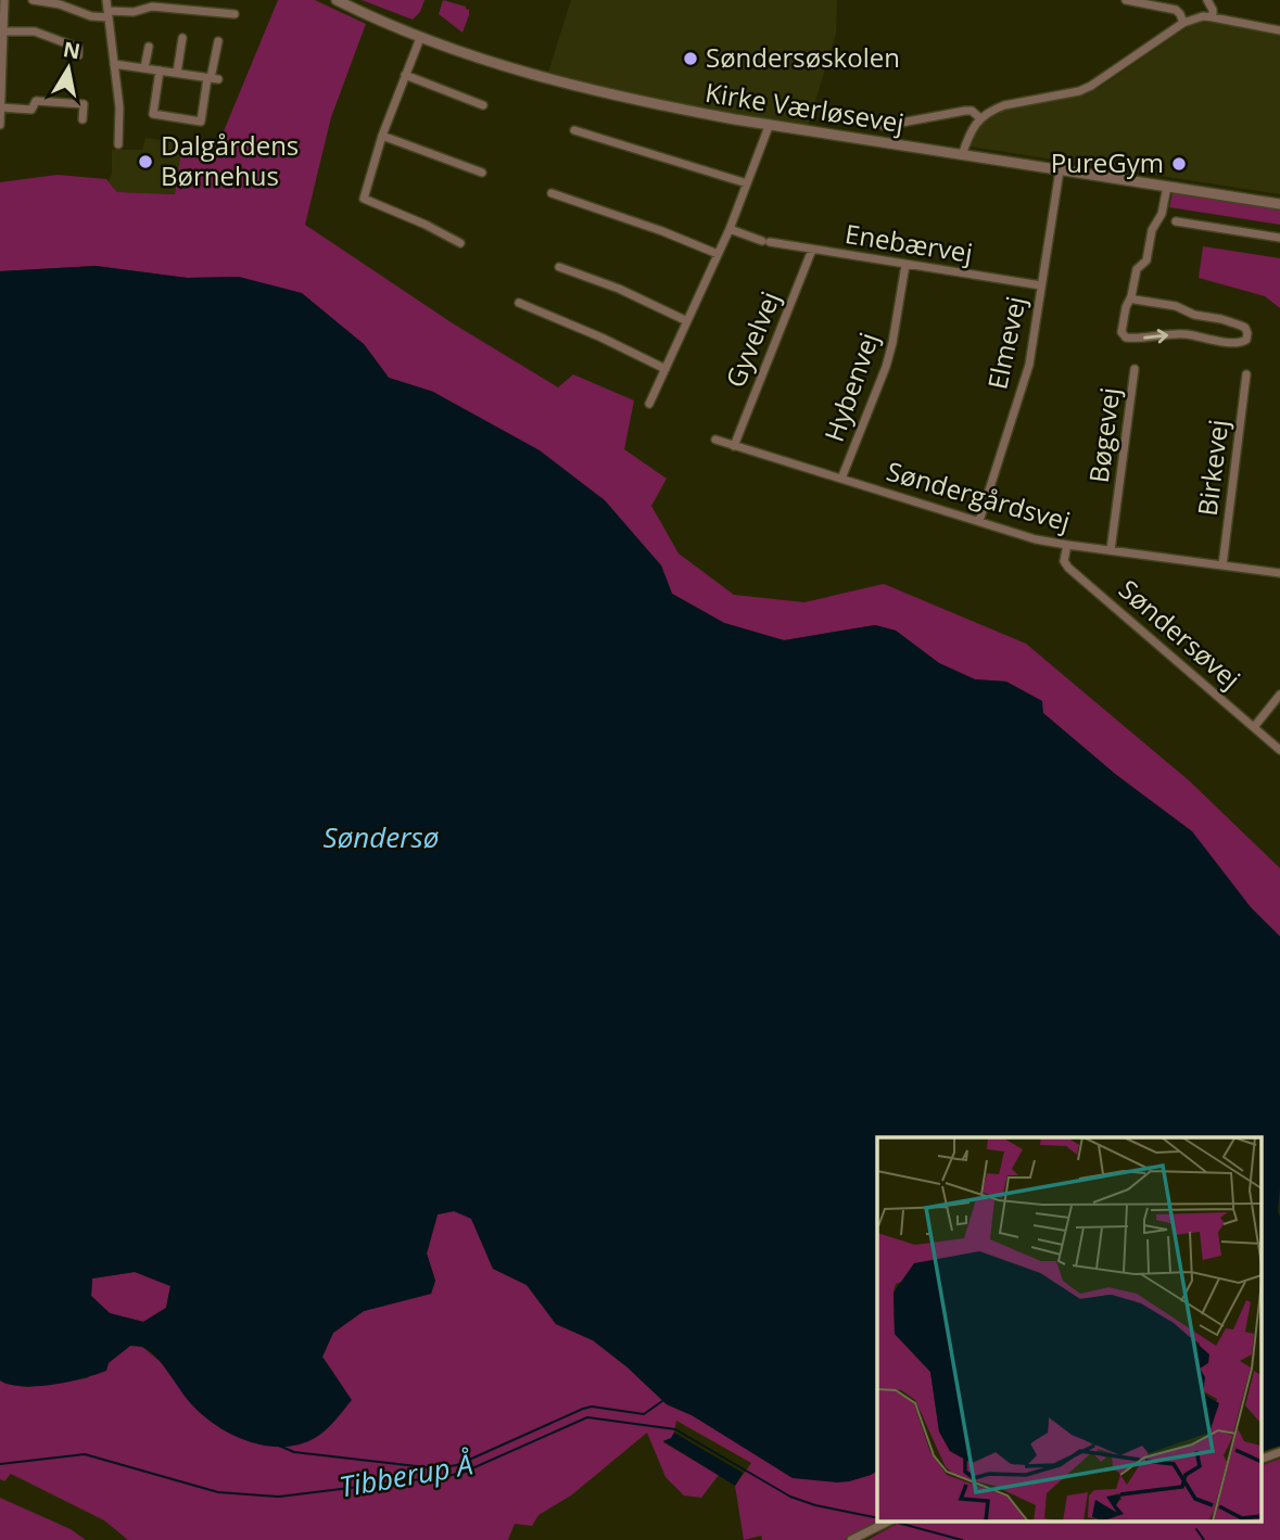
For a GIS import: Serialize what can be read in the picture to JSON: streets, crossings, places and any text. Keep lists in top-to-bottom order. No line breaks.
{"streets":{"street":["Kirke Værløsevej","Enebærvej","Gyvelvej","Elmevej","Hybenvej","Bøgevej","Birkevej","Søndergårdsvej","Søndersøvej"]},"crossings":[["Kirke Værløsevej","Elmevej"],["Enebærvej","Gyvelvej"],["Enebærvej","Elmevej"],["Enebærvej","Hybenvej"],["Gyvelvej","Søndergårdsvej"],["Elmevej","Søndergårdsvej"],["Hybenvej","Søndergårdsvej"],["Bøgevej","Søndergårdsvej"],["Birkevej","Søndergårdsvej"],["Søndergårdsvej","Søndersøvej"]],"water":["Søndersø","Tibberup Å"],"places":["Søndersøskolen","Dalgårdens Børnehus","PureGym"],"north":"top"}
